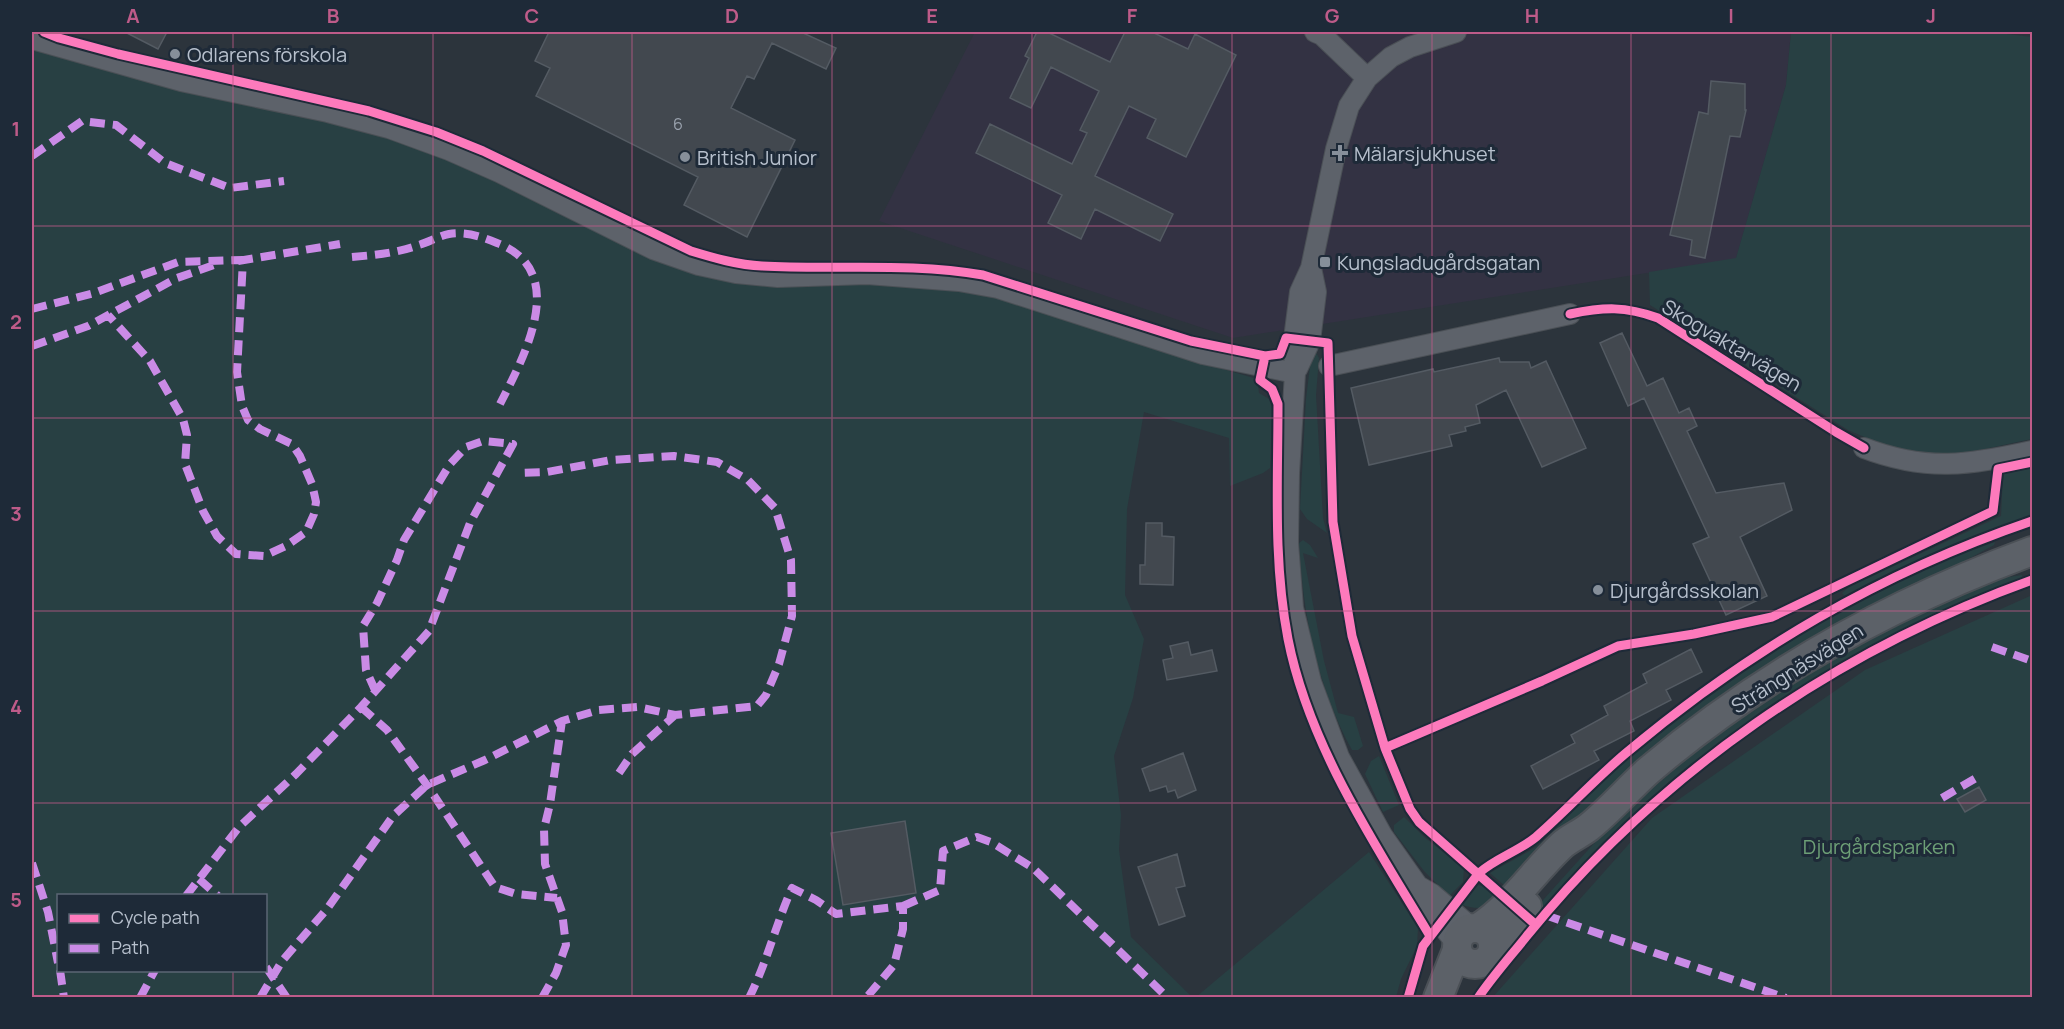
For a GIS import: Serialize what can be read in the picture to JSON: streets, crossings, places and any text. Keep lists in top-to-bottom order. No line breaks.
{"streets":{"main road":["Strängnäsvägen"],"cycle path":["Skogvaktarvägen"]},"parks":["Djurgårdsparken"],"places":{"other":["Odlarens förskola","British Junior","Djurgårdsskolan"],"health":["Mälarsjukhuset"],"transit":["Kungsladugårdsgatan"]},"house_numbers":["6"],"legend":["Cycle path","Path"],"grid":{"columns":["A","B","C","D","E","F","G","H","I","J"],"rows":["1","2","3","4","5"]}}
